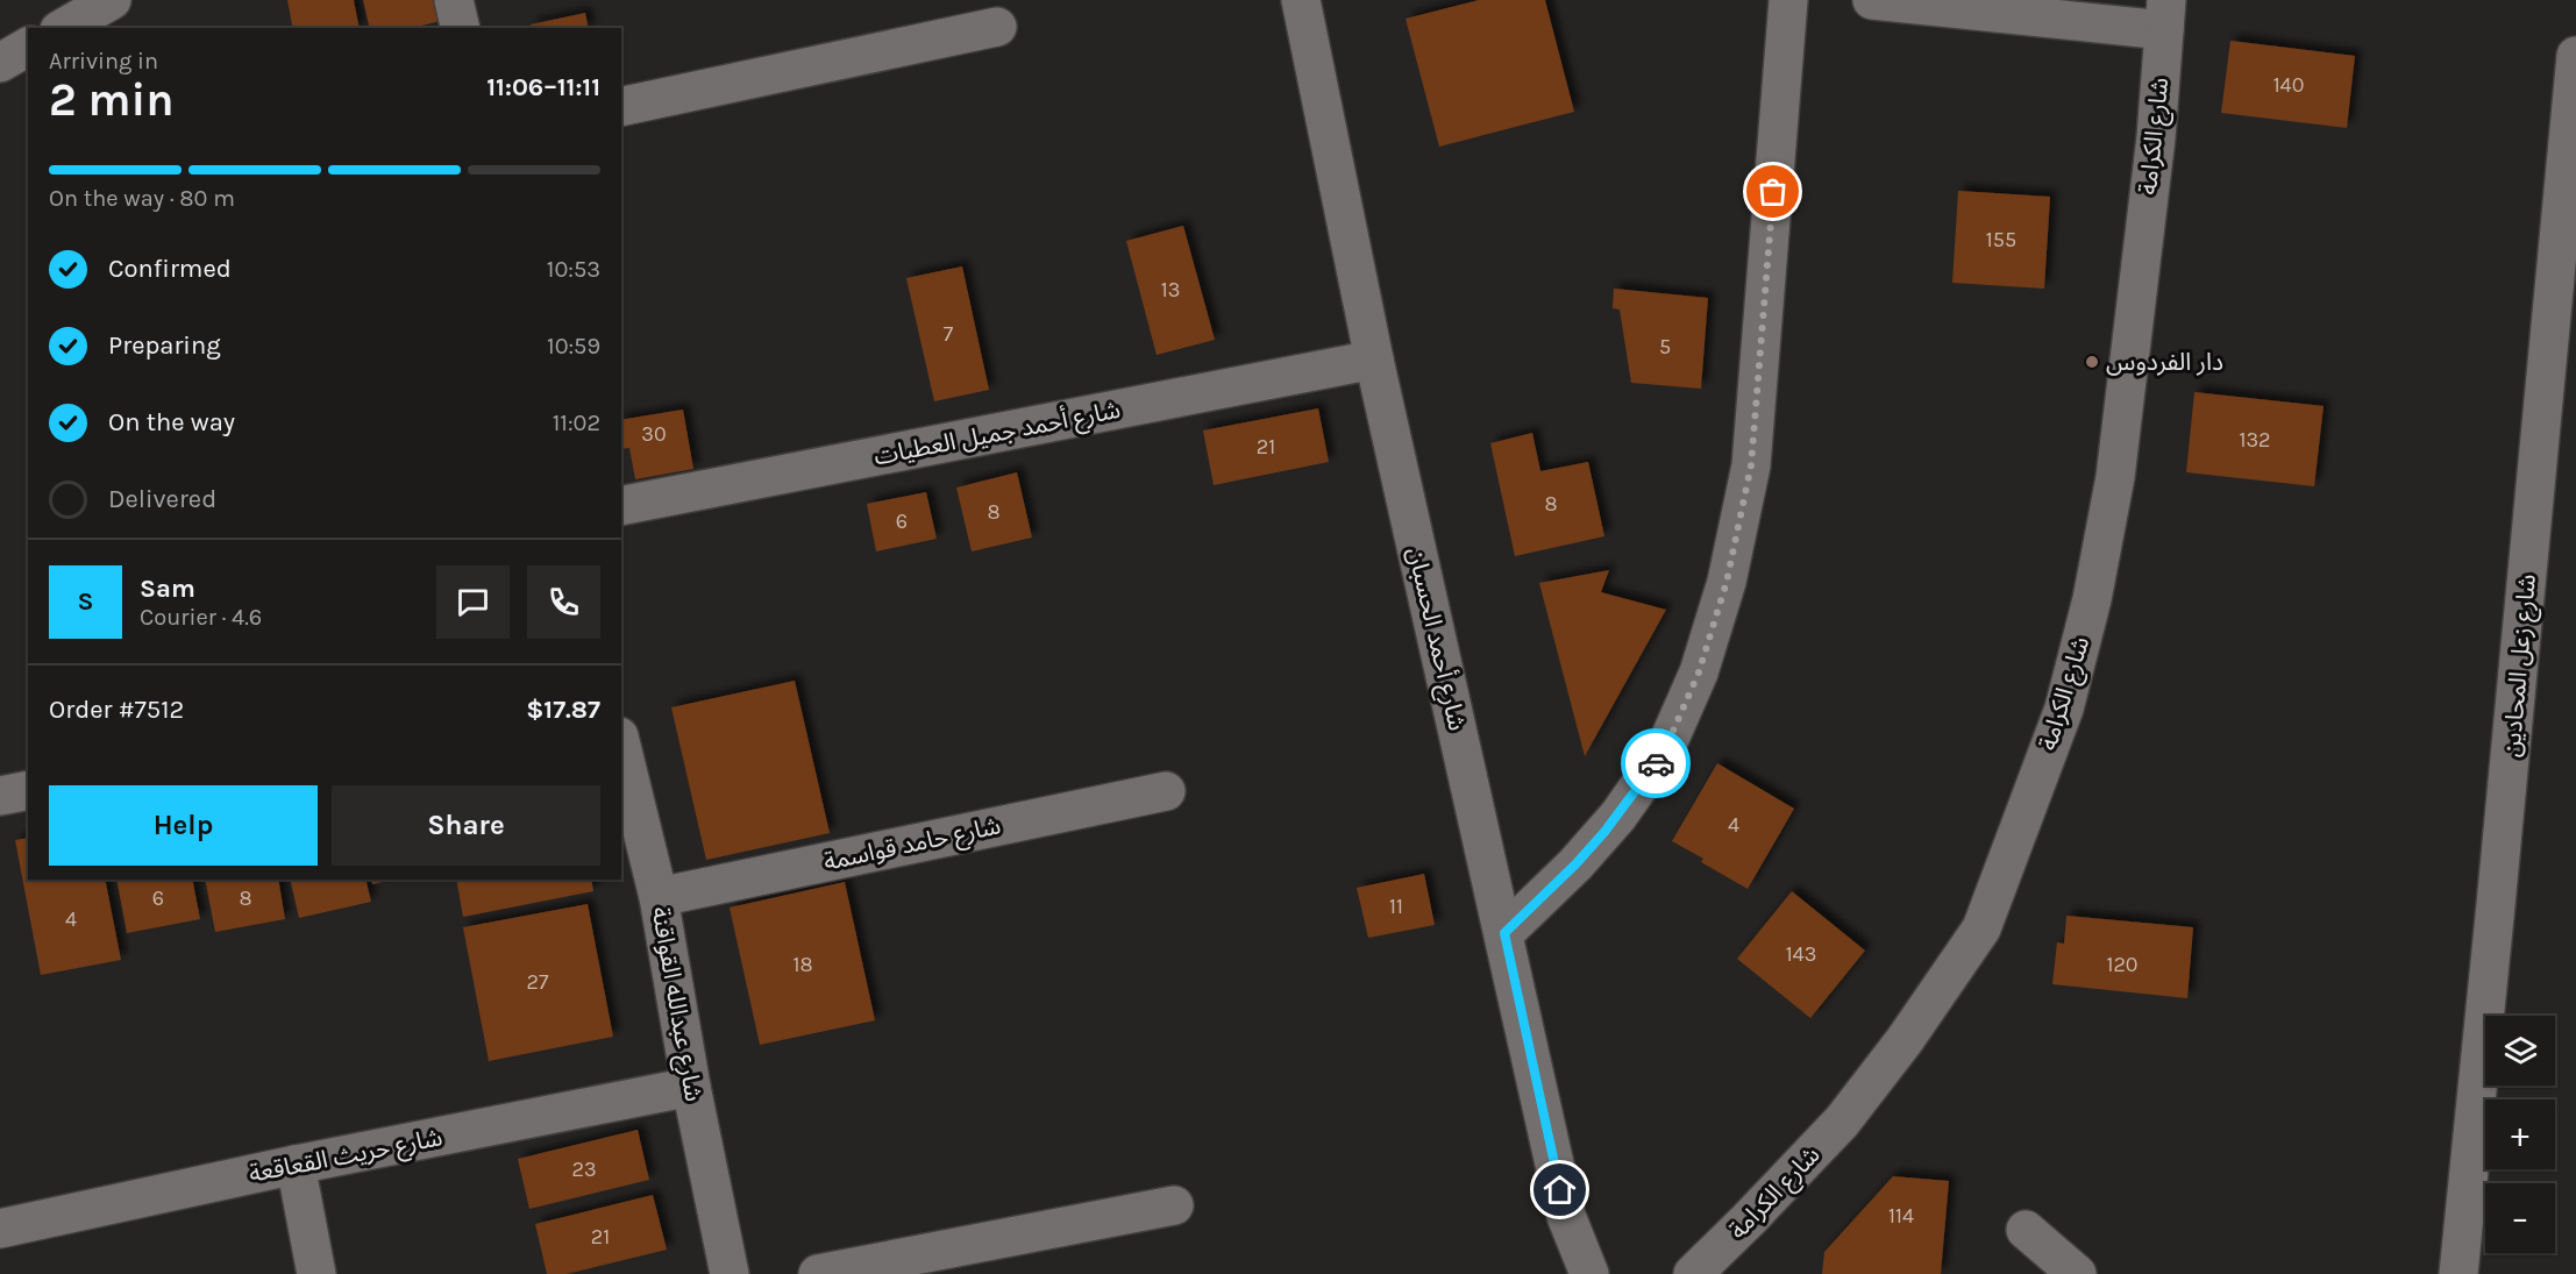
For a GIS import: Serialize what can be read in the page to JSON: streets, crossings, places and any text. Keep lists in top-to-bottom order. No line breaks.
{"streets":{"street":["شارع الكرامة","شارع أحمد جميل العطيات","شارع أحمد الحسبان","شارع زعل المحادين","شارع حامد قواسمة","شارع عبدالله القواقنة","شارع حريث القعاقعة"]},"crossings":[["شارع أحمد جميل العطيات","شارع أحمد الحسبان"],["شارع حامد قواسمة","شارع عبدالله القواقنة"],["شارع عبدالله القواقنة","شارع حريث القعاقعة"]],"places":["دار الفردوس"],"house_numbers":["140","155","13","7","5","30","132","21","8","8","6","4","6","8","11","4","143","18","120","27","23","114","21"],"page":{"heading":["2 min","Arriving in","11:06–11:11"],"panel":["Sam","Courier · 4.6","Order #7512","$17.87"],"bar":"On the way · 80 m","list":[["Confirmed","10:53"],["Preparing","10:59"],["On the way","11:02"],"Delivered"],"round":"S","buttons":["Help","Share"],"map_buttons":["+","−"]}}
